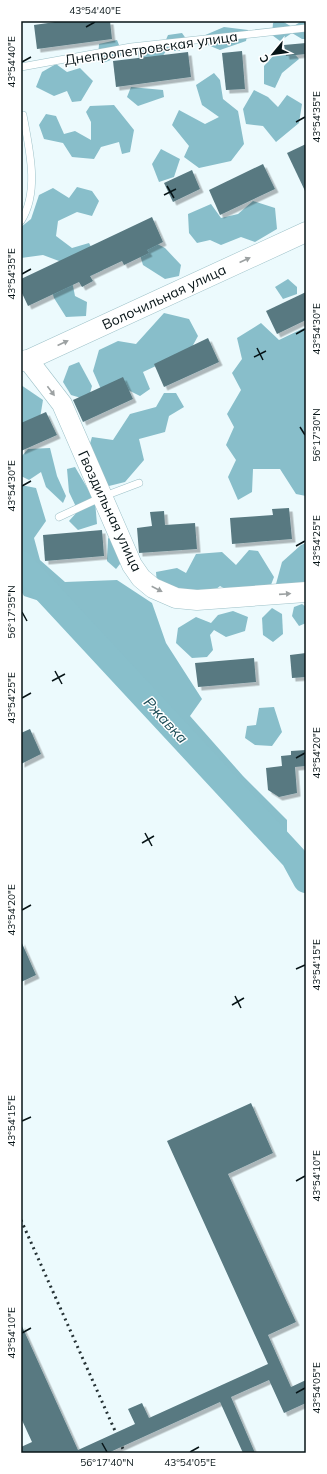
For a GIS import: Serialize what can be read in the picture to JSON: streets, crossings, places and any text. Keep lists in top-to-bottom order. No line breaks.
{"streets":{"street":["Волочильная улица","Гвоздильная улица"],"lane":["Днепропетровская улица"]},"crossings":[["Волочильная улица","Гвоздильная улица"]],"one_way":["Волочильная улица","Гвоздильная улица"],"water":["Ржавка"],"north":"bottom left","coordinates":["43°54'40\"E","43°54'35\"E","43°54'30\"E","56°17'30\"N","43°54'25\"E","56°17'35\"N","43°54'20\"E","43°54'15\"E","43°54'10\"E","43°54'05\"E","56°17'40\"N"]}
